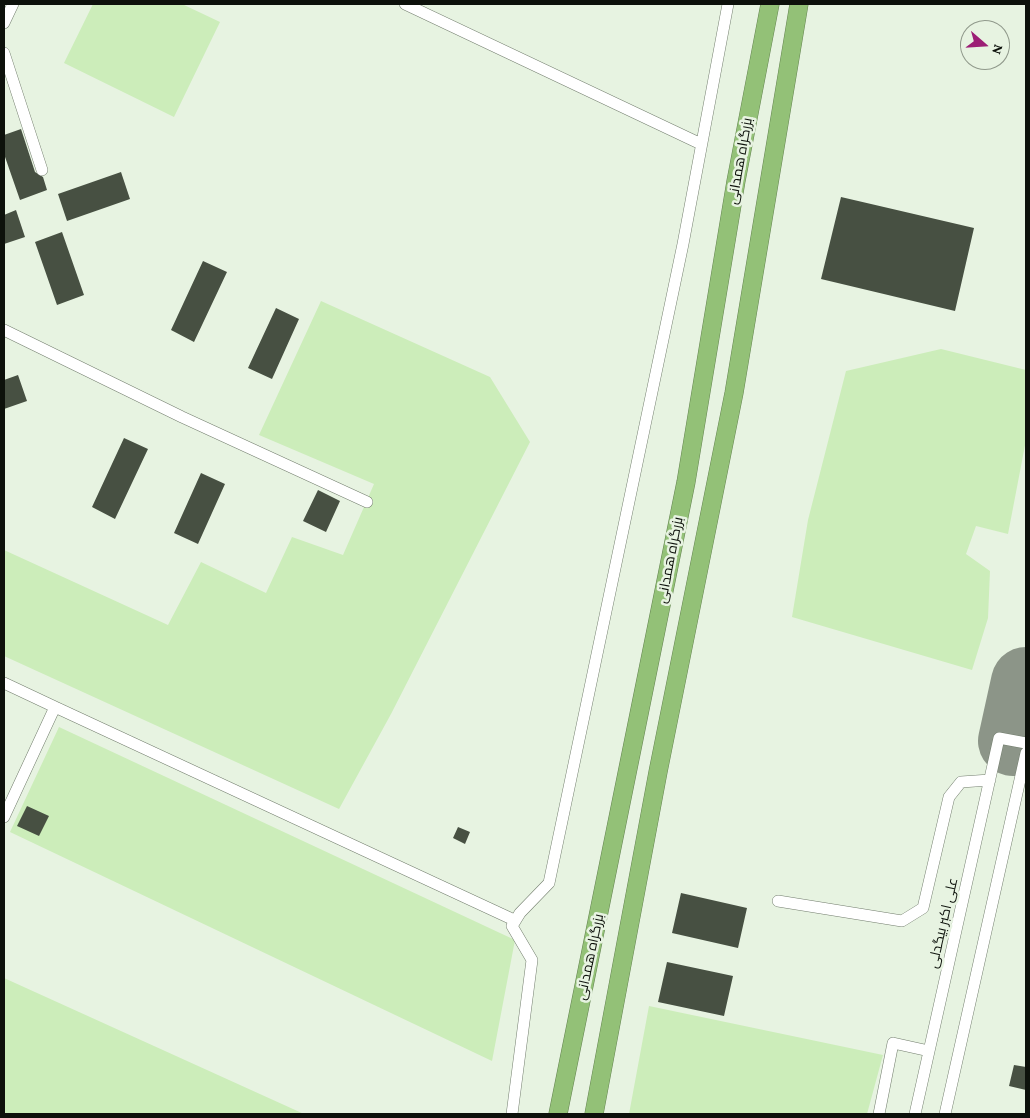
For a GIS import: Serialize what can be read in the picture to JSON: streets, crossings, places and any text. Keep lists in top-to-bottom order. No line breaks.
{"streets":{"highway":["بزرگراه همدانی"],"lane":["علی اکبر بیگدلی"]},"north":"right"}
